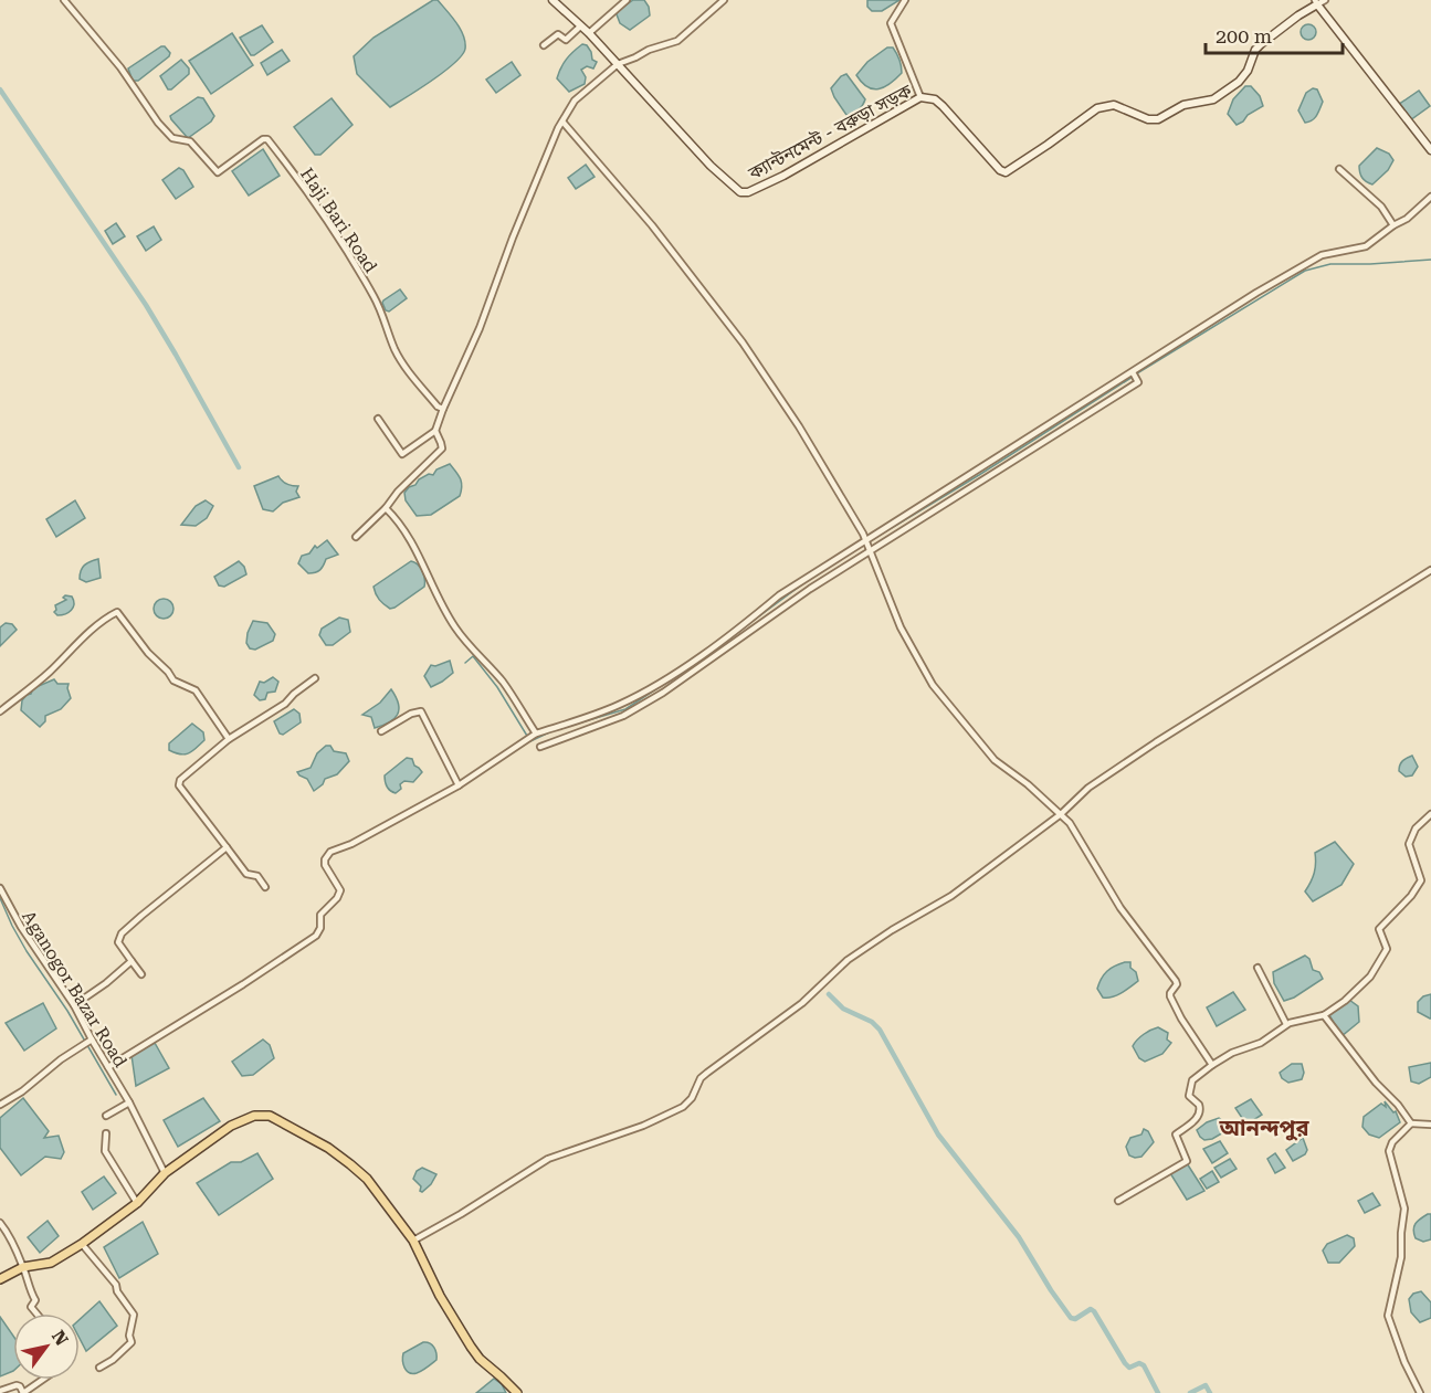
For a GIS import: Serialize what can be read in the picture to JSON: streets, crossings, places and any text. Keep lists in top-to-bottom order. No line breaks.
{"streets":{"main road":["ক্যান্টনমেন্ট - বরুড়া সড়ক"],"street":["Haji Bari Road","Aganogor Bazar Road"]},"districts":["আনন্দপুর"],"scale_bar":"200 m","north":"top right"}
